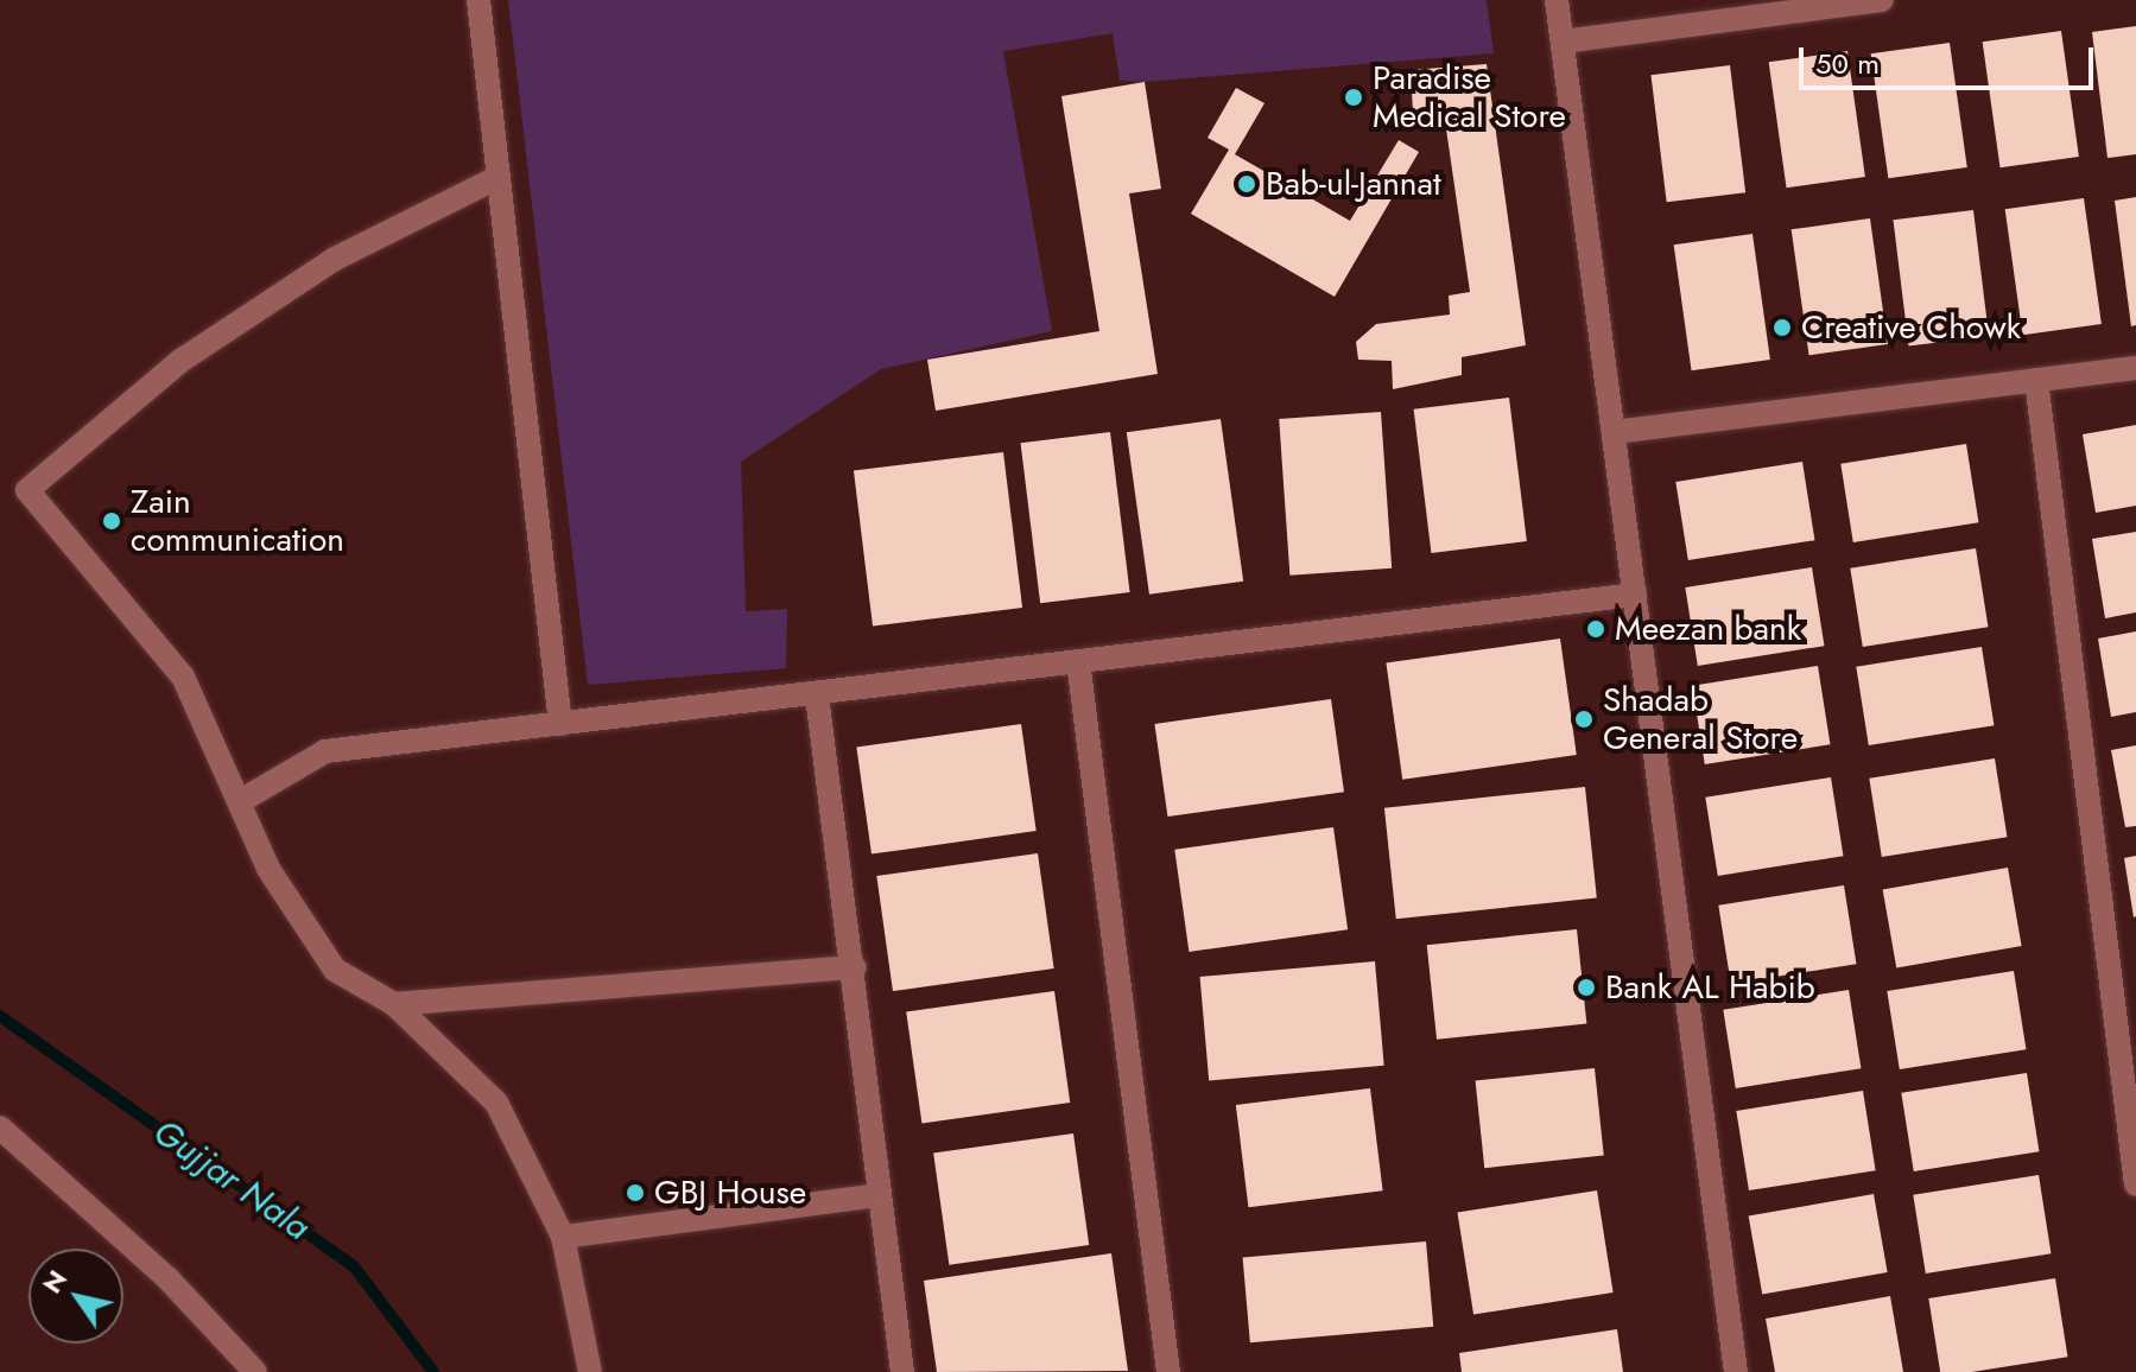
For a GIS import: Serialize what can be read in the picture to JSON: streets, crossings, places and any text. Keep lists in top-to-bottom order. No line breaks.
{"water":["Gujjar Nala"],"places":["Paradise Medical Store","Bab-ul-Jannat","Creative Chowk","Zain communication","Meezan bank","Shadab General Store","Bank AL Habib","GBJ House"],"scale_bar":"50 m","north":"top left"}
